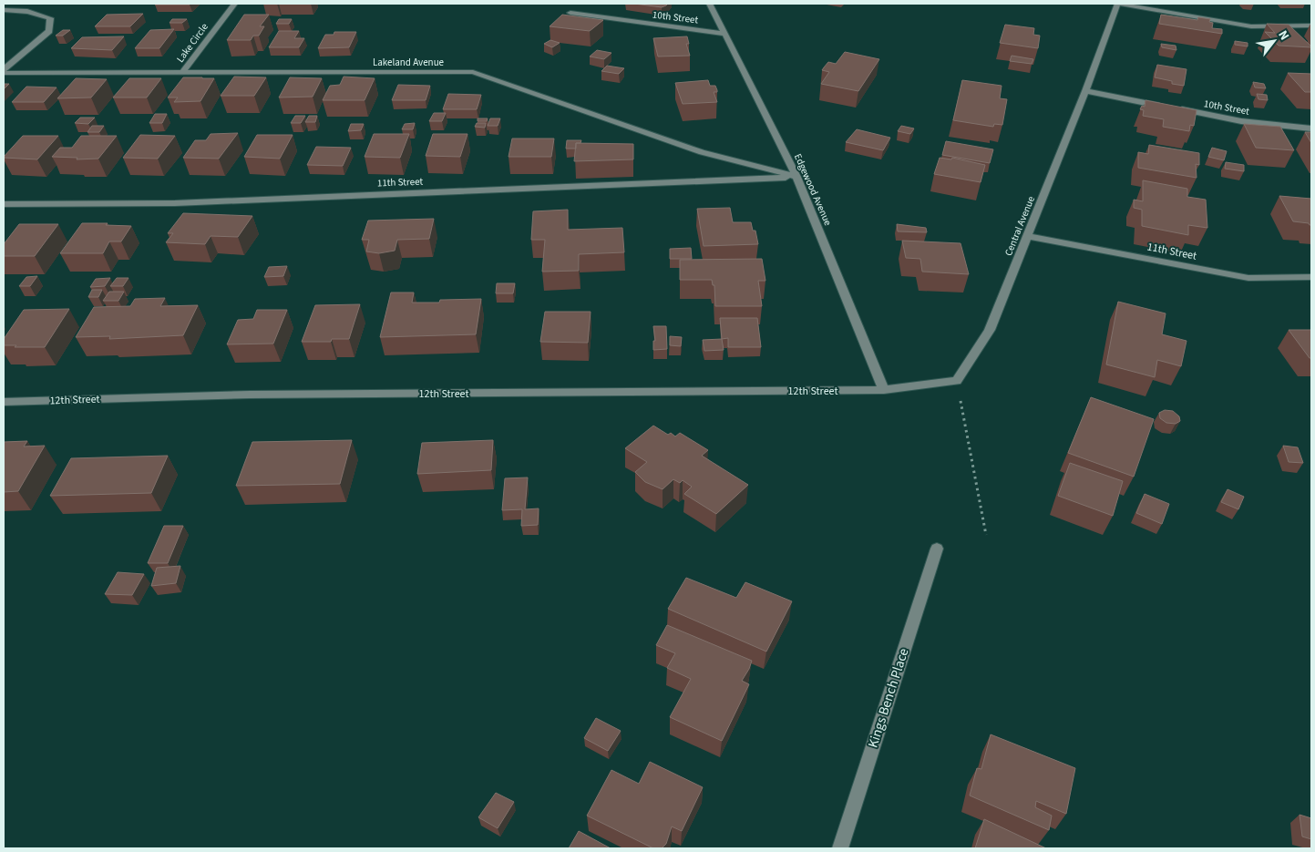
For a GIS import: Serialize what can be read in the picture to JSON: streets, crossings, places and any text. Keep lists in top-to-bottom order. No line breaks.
{"streets":{"street":["10th Street","Lake Circle","Lakeland Avenue","11th Street","Edgewood Avenue","Central Avenue","12th Street","Kings Bench Place"]},"crossings":[["10th Street","Edgewood Avenue"],["Lake Circle","Lakeland Avenue"],["Lakeland Avenue","11th Street"],["Lakeland Avenue","Edgewood Avenue"],["11th Street","Edgewood Avenue"],["11th Street","Central Avenue"],["Edgewood Avenue","12th Street"]],"north":"top right"}
